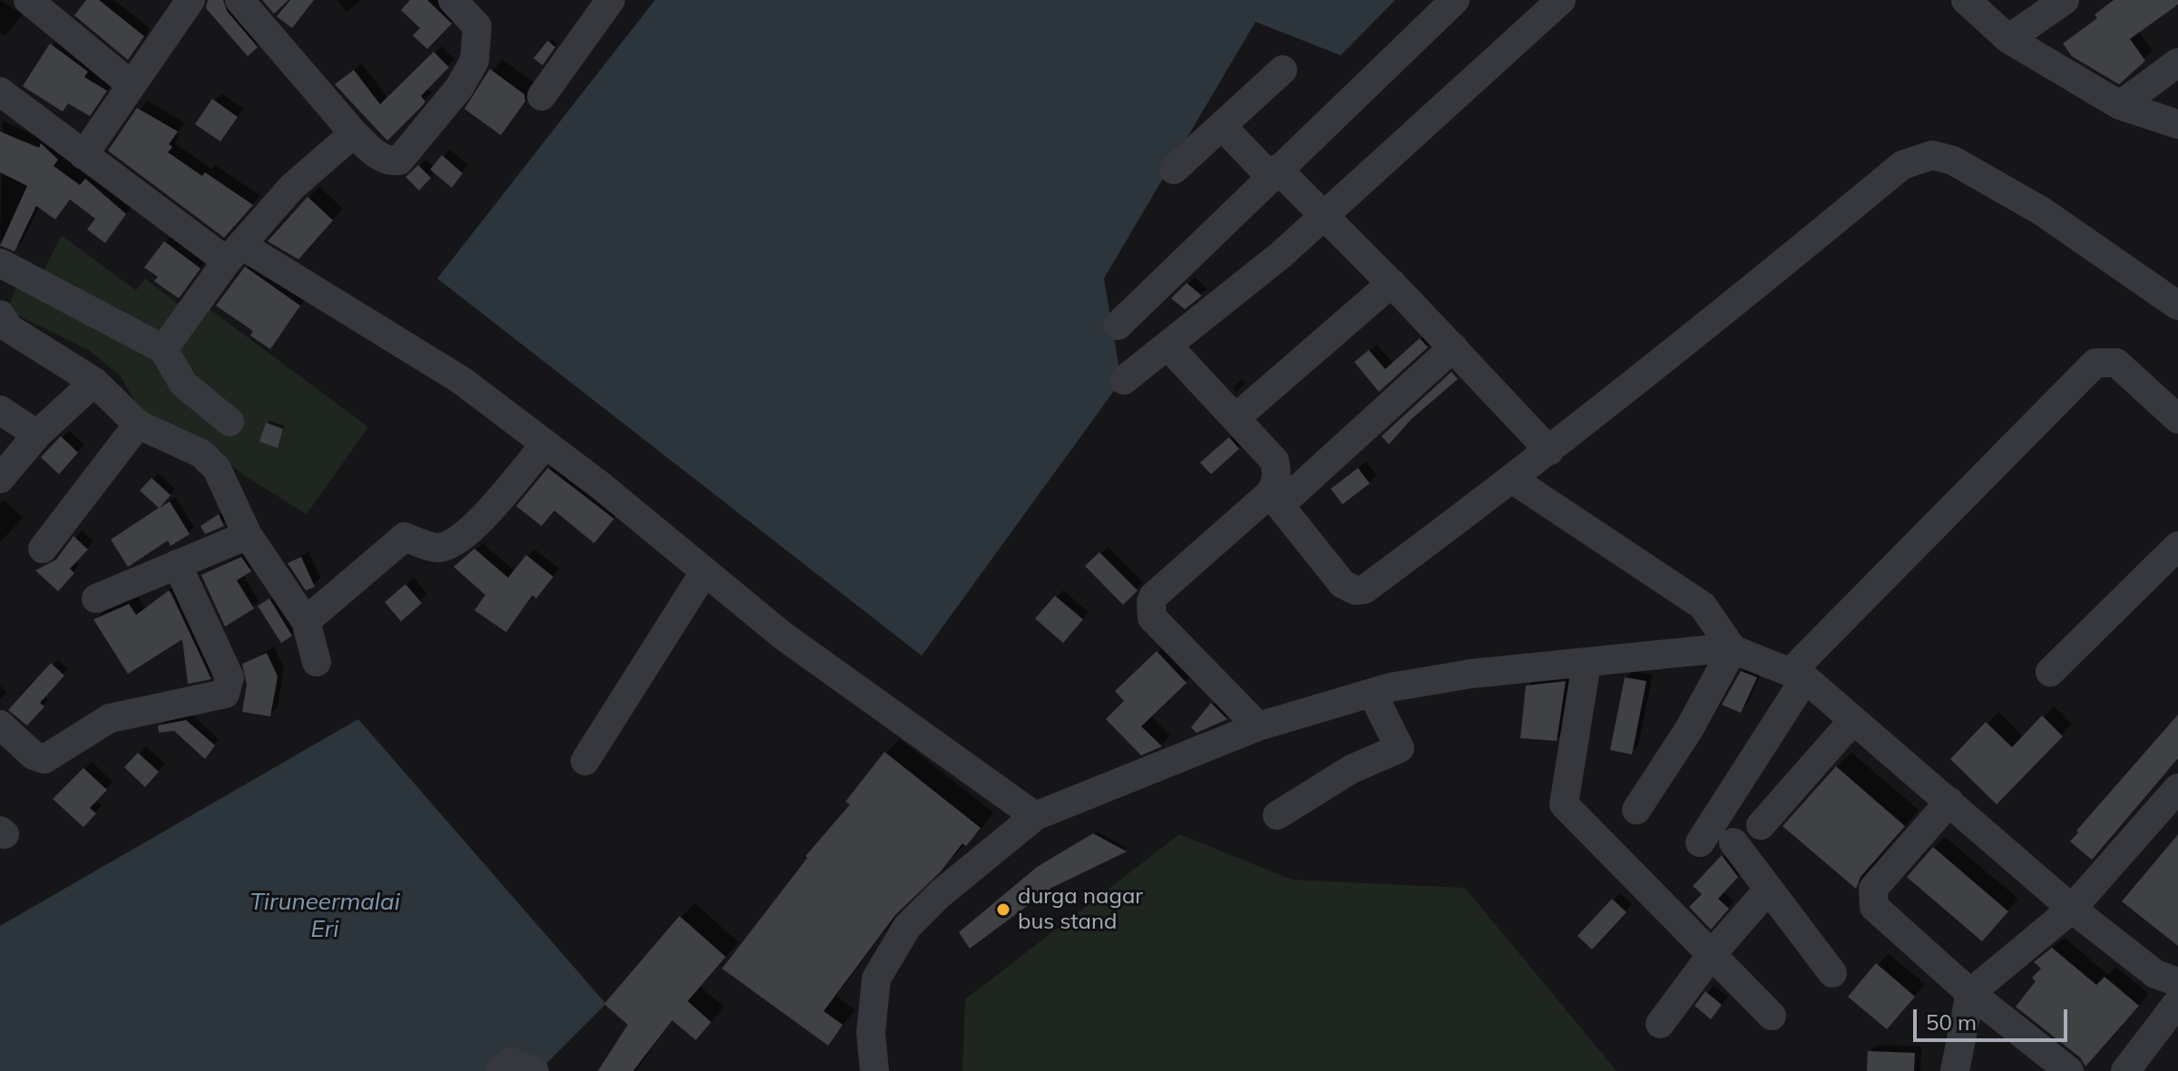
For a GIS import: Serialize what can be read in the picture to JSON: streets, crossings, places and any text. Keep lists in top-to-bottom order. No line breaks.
{"water":["Tiruneermalai Eri"],"places":["durga nagar bus stand"],"scale_bar":"50 m"}
